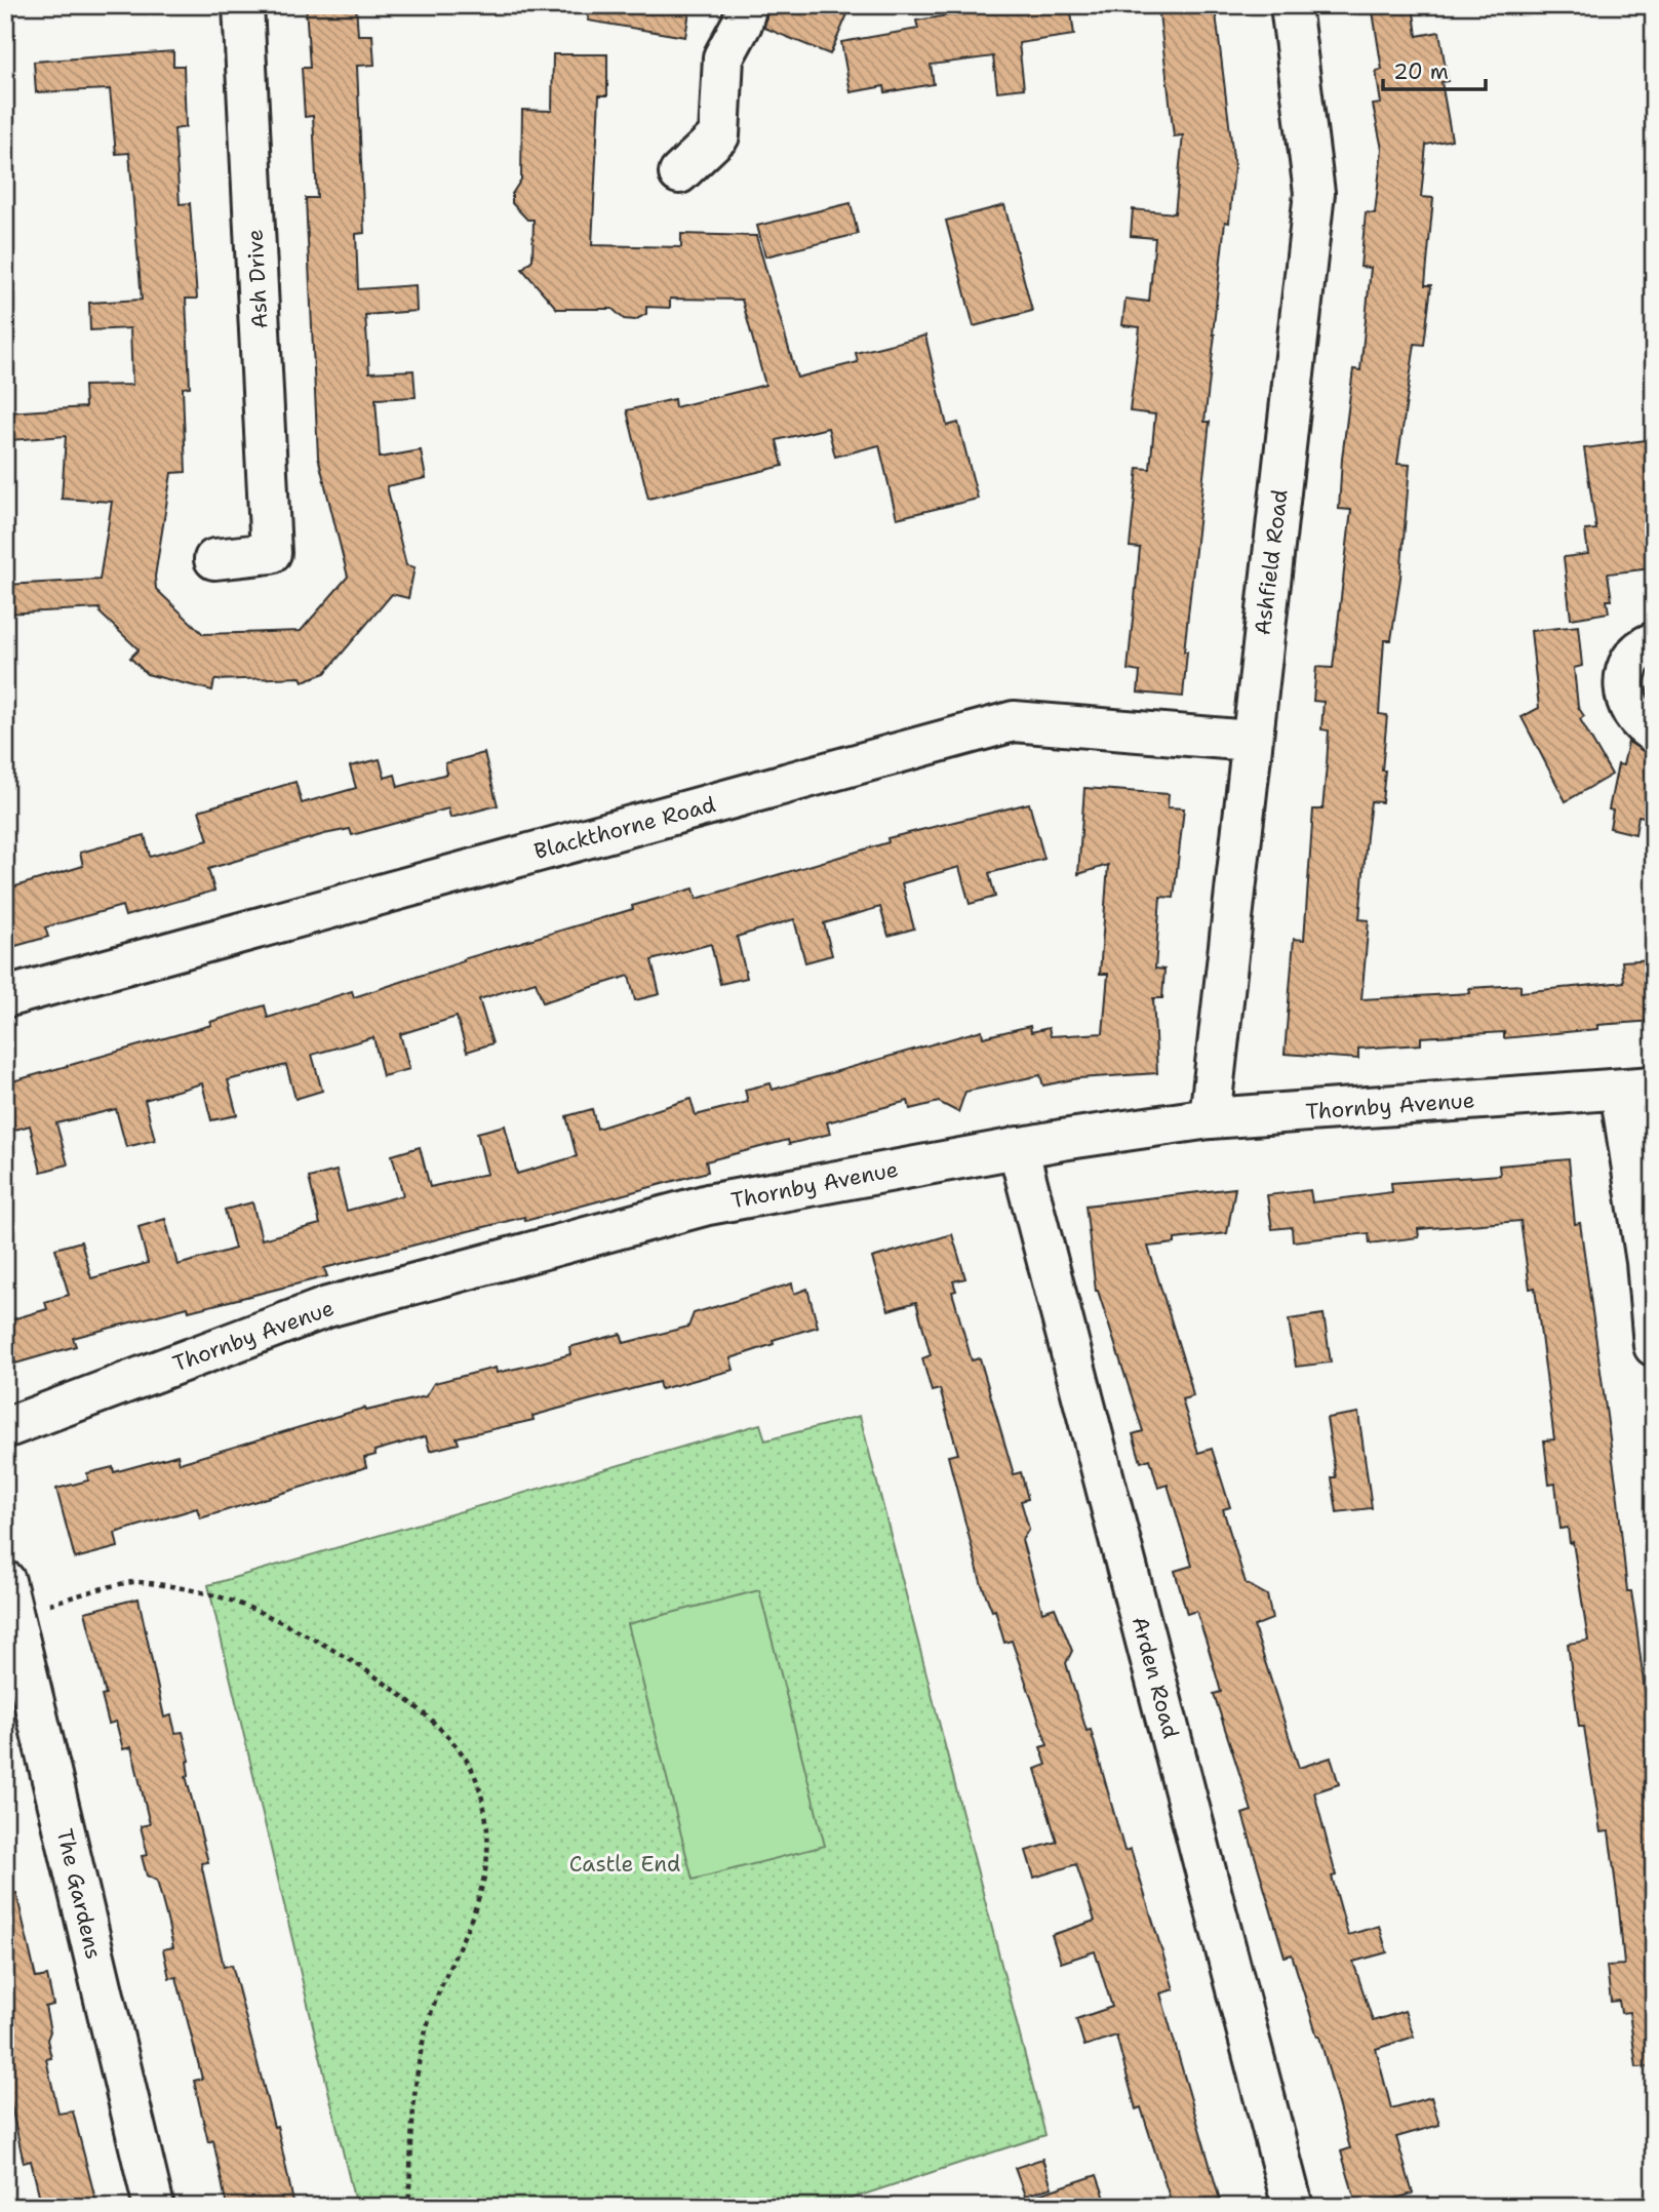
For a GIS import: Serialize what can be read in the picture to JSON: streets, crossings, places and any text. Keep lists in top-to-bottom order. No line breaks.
{"streets":{"street":["Ash Drive","Ashfield Road","Blackthorne Road","Thornby Avenue","Arden Road","The Gardens"]},"crossings":[["Ashfield Road","Blackthorne Road"],["Ashfield Road","Thornby Avenue"],["Thornby Avenue","Arden Road"]],"parks":["Castle End"],"scale_bar":"20 m"}
